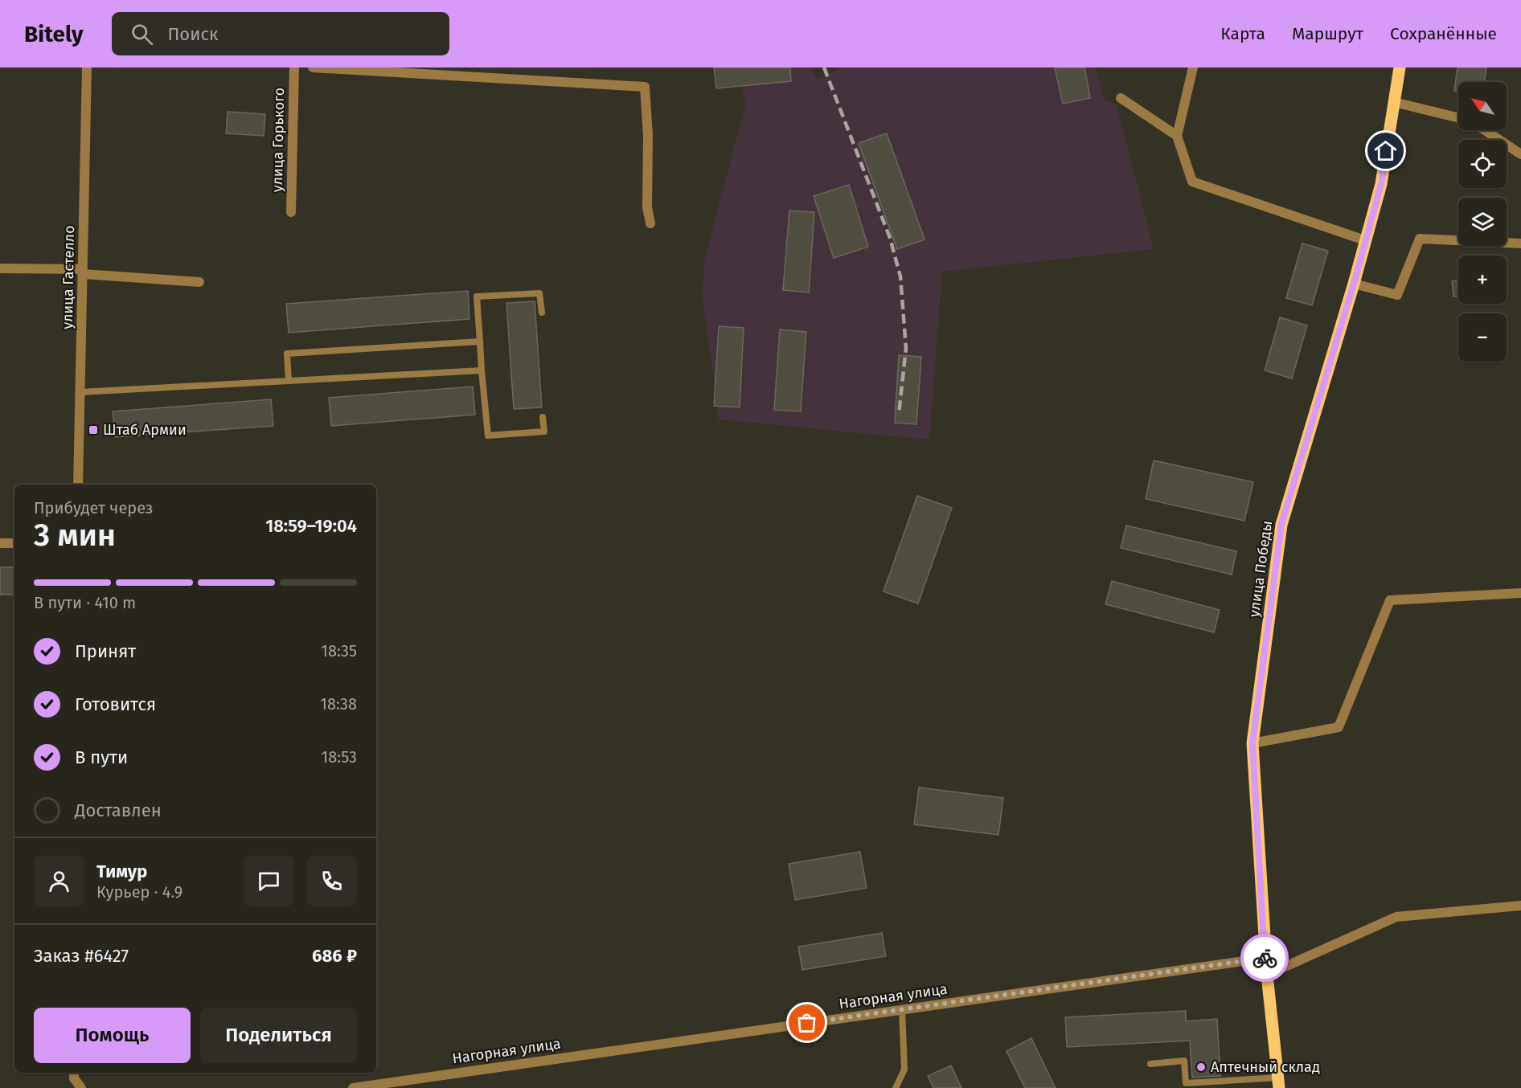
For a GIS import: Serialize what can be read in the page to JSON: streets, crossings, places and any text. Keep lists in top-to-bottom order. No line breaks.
{"streets":{"main road":["улица Победы"],"street":["улица Горького","улица Гастелло","Нагорная улица"]},"crossings":[["улица Победы","Нагорная улица"]],"places":{"transit":["Штаб Армии"],"other":["Аптечный склад"]},"north":"top left","page":{"header":"Bitely","search":"Поиск","nav":["Карта","Маршрут","Сохранённые"],"map_buttons":["+","−"],"heading":["3 мин","Прибудет через","18:59–19:04"],"panel":["Тимур","Курьер · 4.9","Заказ #6427","686 ₽"],"bar":"В пути · 410 m","list":[["Принят","18:35"],["Готовится","18:38"],["В пути","18:53"],"Доставлен"],"buttons":["Помощь","Поделиться"]}}
